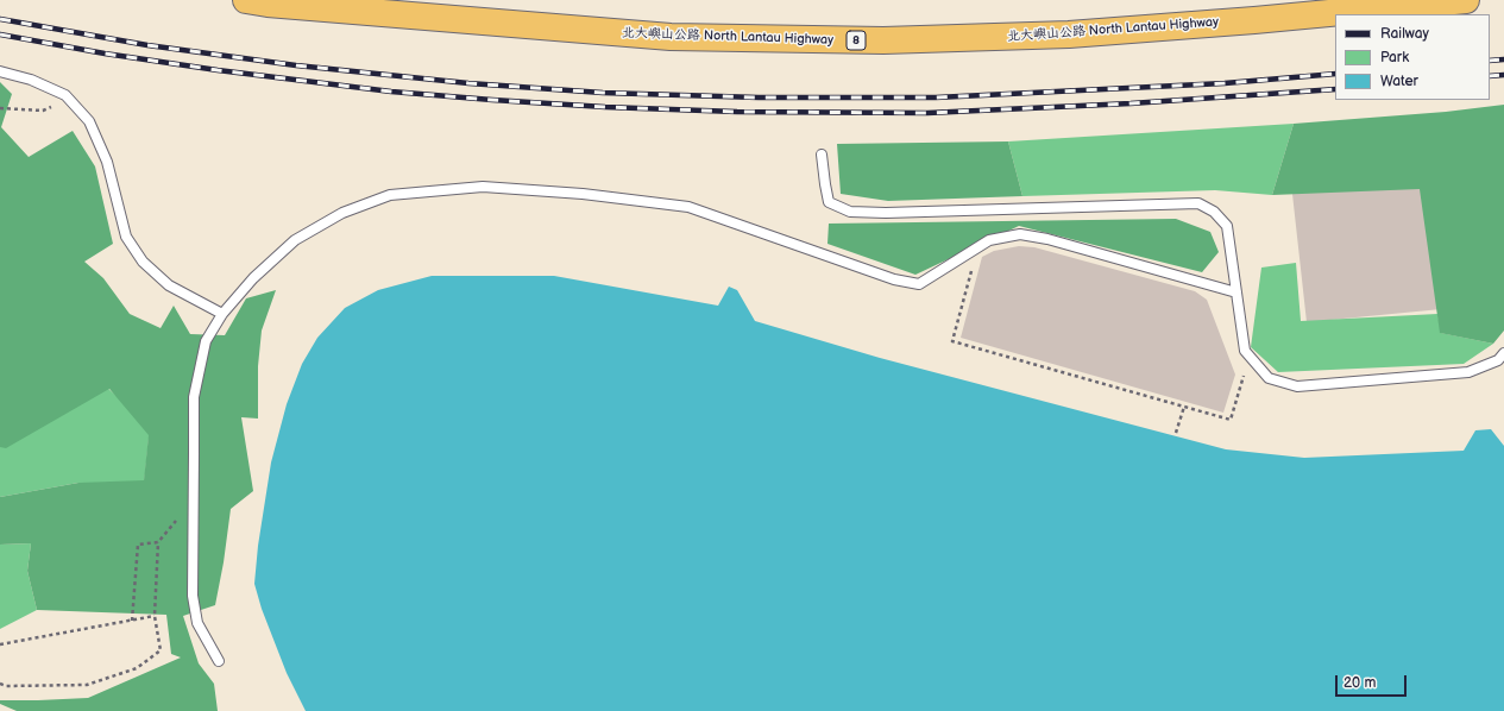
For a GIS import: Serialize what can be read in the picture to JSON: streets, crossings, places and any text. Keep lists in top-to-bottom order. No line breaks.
{"streets":{"highway":["北大嶼山公路 North Lantau Highway","8"]},"legend":["Railway","Park","Water"],"scale_bar":"20 m"}
